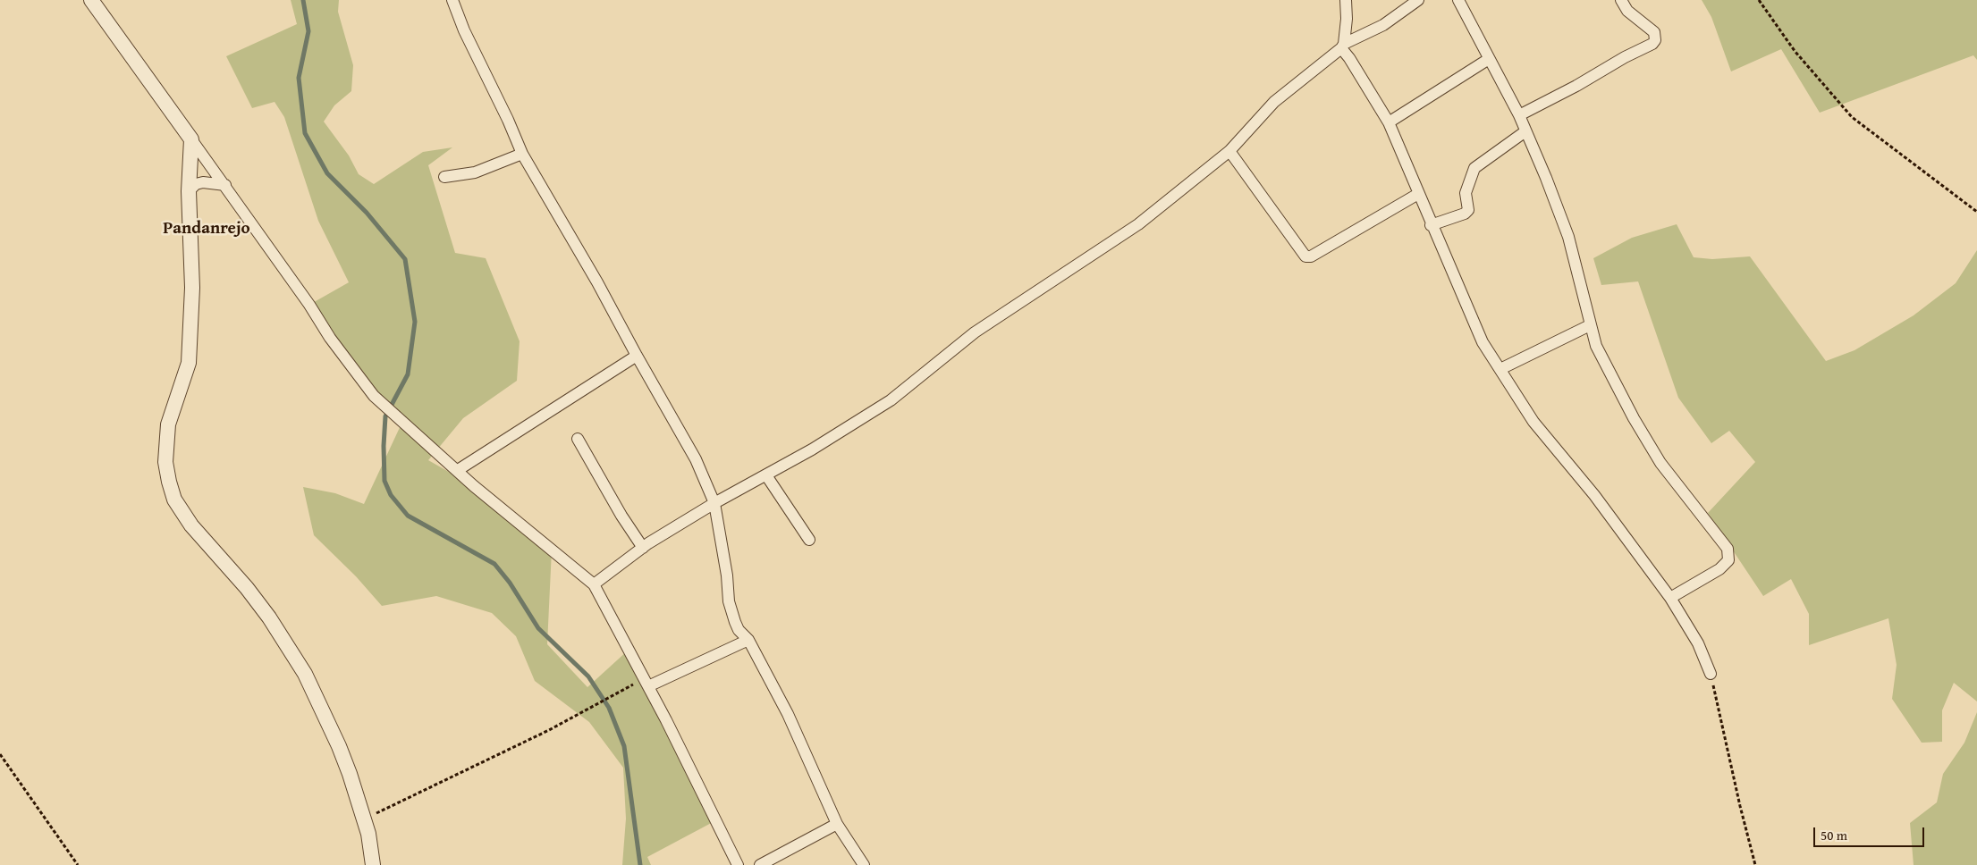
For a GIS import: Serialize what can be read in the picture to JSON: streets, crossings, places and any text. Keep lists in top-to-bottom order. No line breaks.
{"districts":["Pandanrejo"],"scale_bar":"50 m"}
